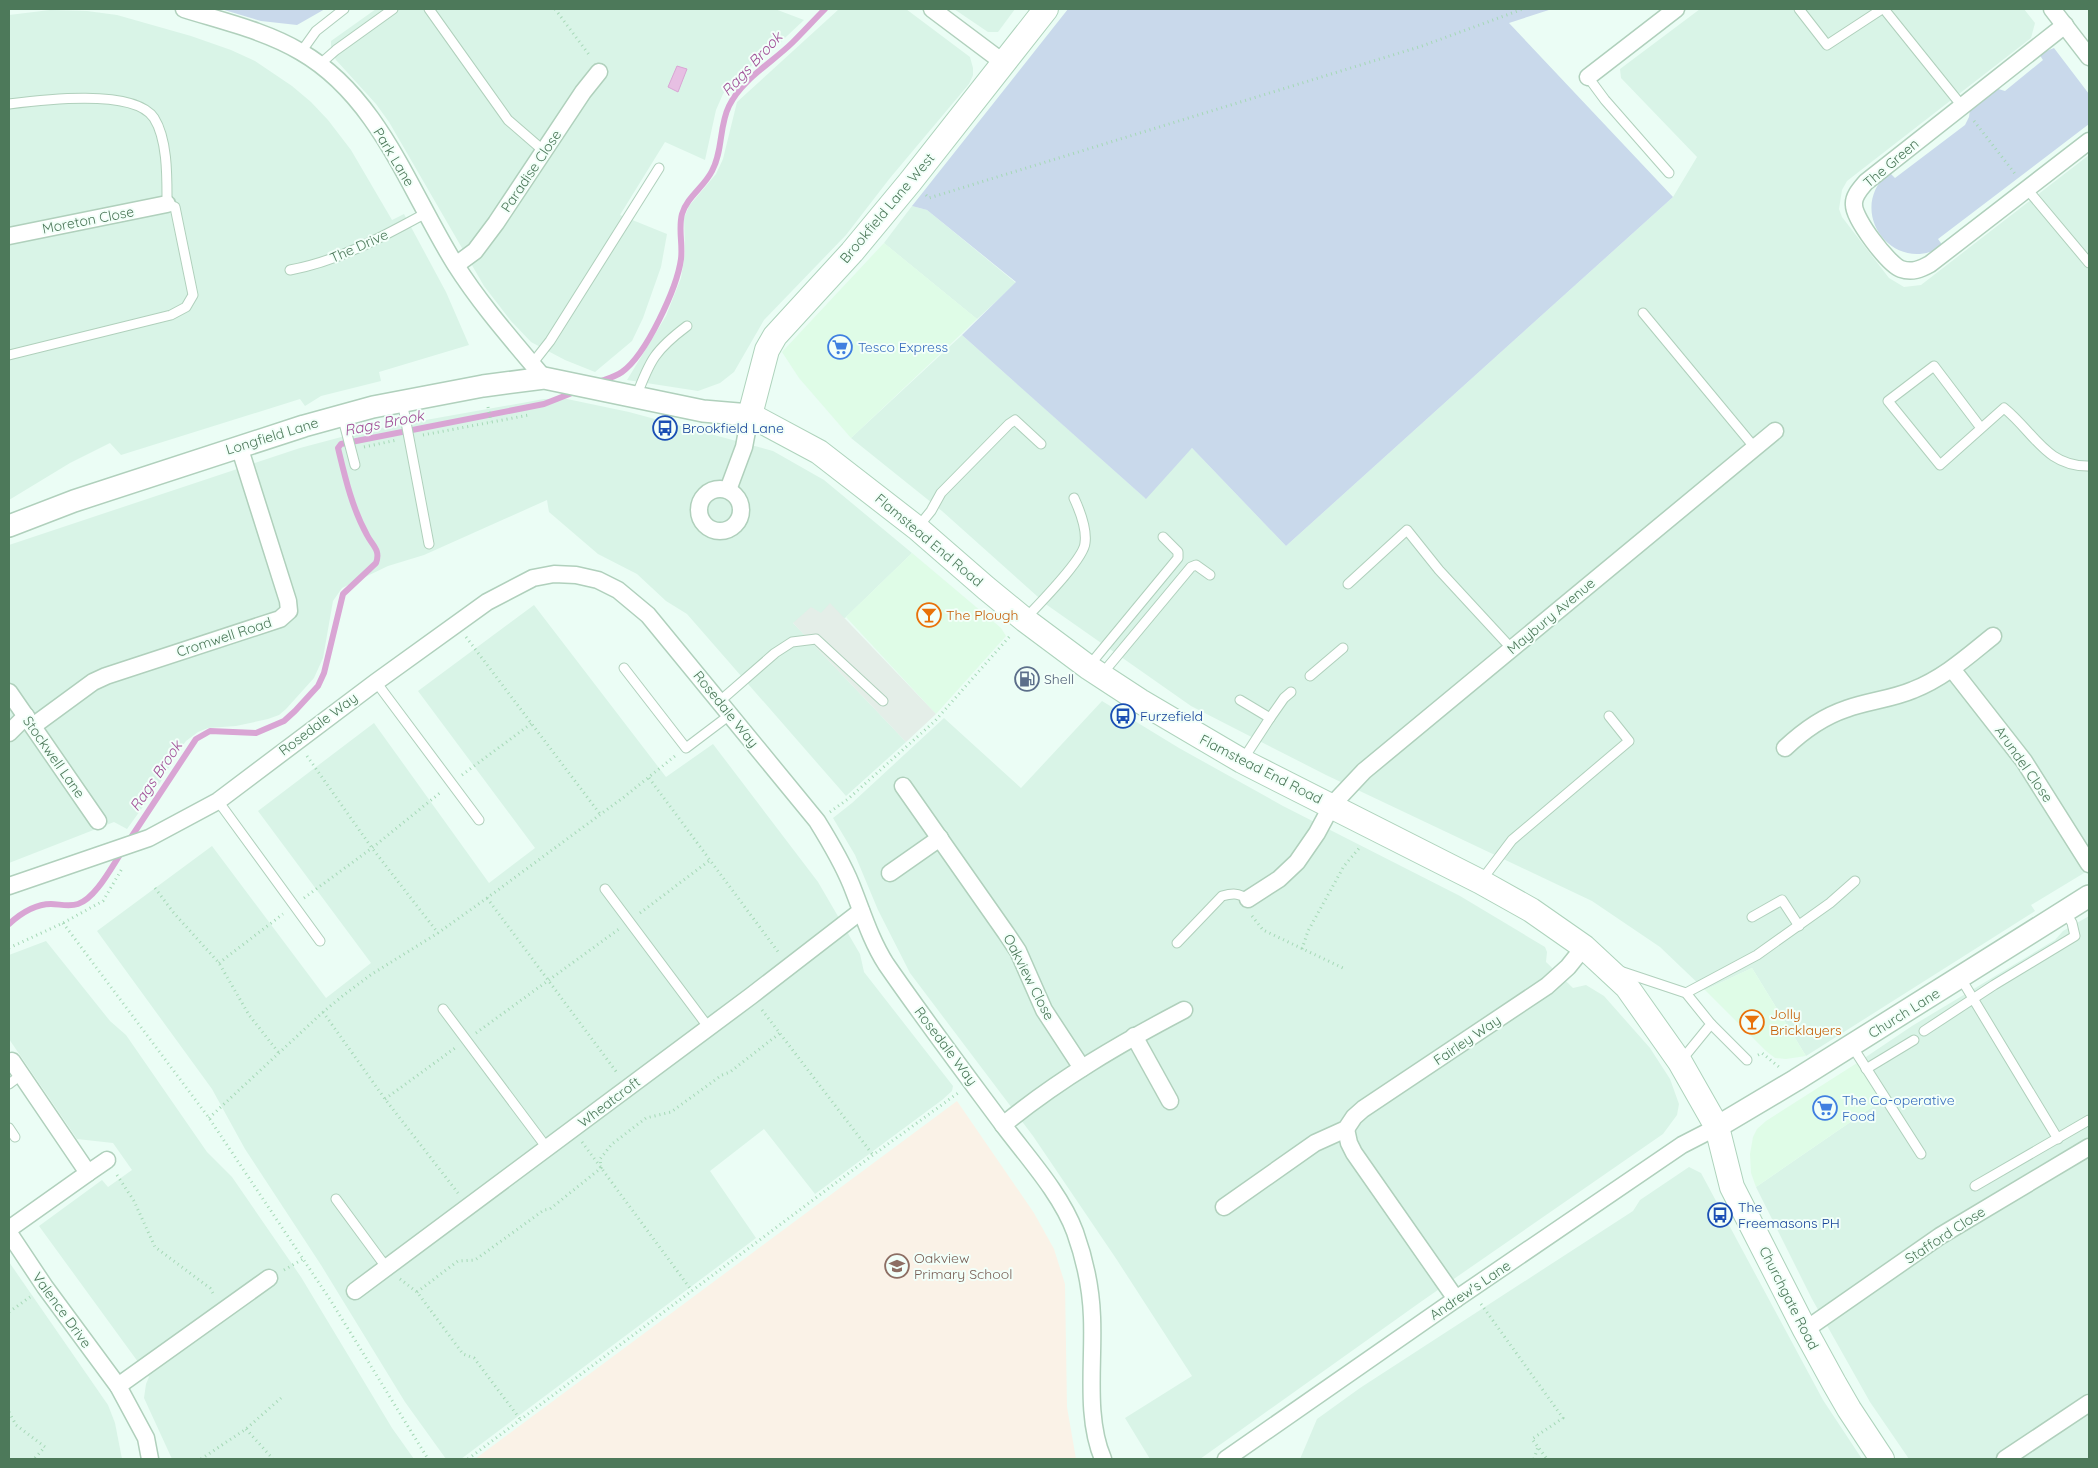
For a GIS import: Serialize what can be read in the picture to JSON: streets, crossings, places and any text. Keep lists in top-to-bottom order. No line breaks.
{"streets":{"main road":["Brookfield Lane West","Flamstead End Road","Churchgate Road"],"street":["Park Lane","The Green","Paradise Close","Moreton Close","Longfield Lane","Maybury Avenue","Cromwell Road","Rosedale Way","Stockwell Lane","Arundel Close","Oakview Close","Church Lane","Fairley Way","Wheatcroft","Stafford Close","Andrew's Lane","Valence Drive"],"lane":["The Drive"]},"crossings":[["Park Lane","Paradise Close"],["Park Lane","The Drive"],["Park Lane","Longfield Lane"],["Brookfield Lane West","Flamstead End Road"],["Longfield Lane","Cromwell Road"],["Flamstead End Road","Maybury Avenue"],["Flamstead End Road","Church Lane"],["Flamstead End Road","Fairley Way"],["Flamstead End Road","Andrew's Lane"],["Flamstead End Road","Churchgate Road"],["Cromwell Road","Stockwell Lane"],["Rosedale Way","Wheatcroft"],["Church Lane","Andrew's Lane"],["Church Lane","Churchgate Road"],["Stafford Close","Churchgate Road"],["Andrew's Lane","Churchgate Road"]],"water":["Rags Brook"],"places":{"supermarket":["Tesco Express","The Co-operative Food"],"bus stop":["Brookfield Lane","Furzefield","The Freemasons PH"],"bar":["The Plough","Jolly Bricklayers"],"fuel station":["Shell"],"school or university":["Oakview Primary School"]}}
